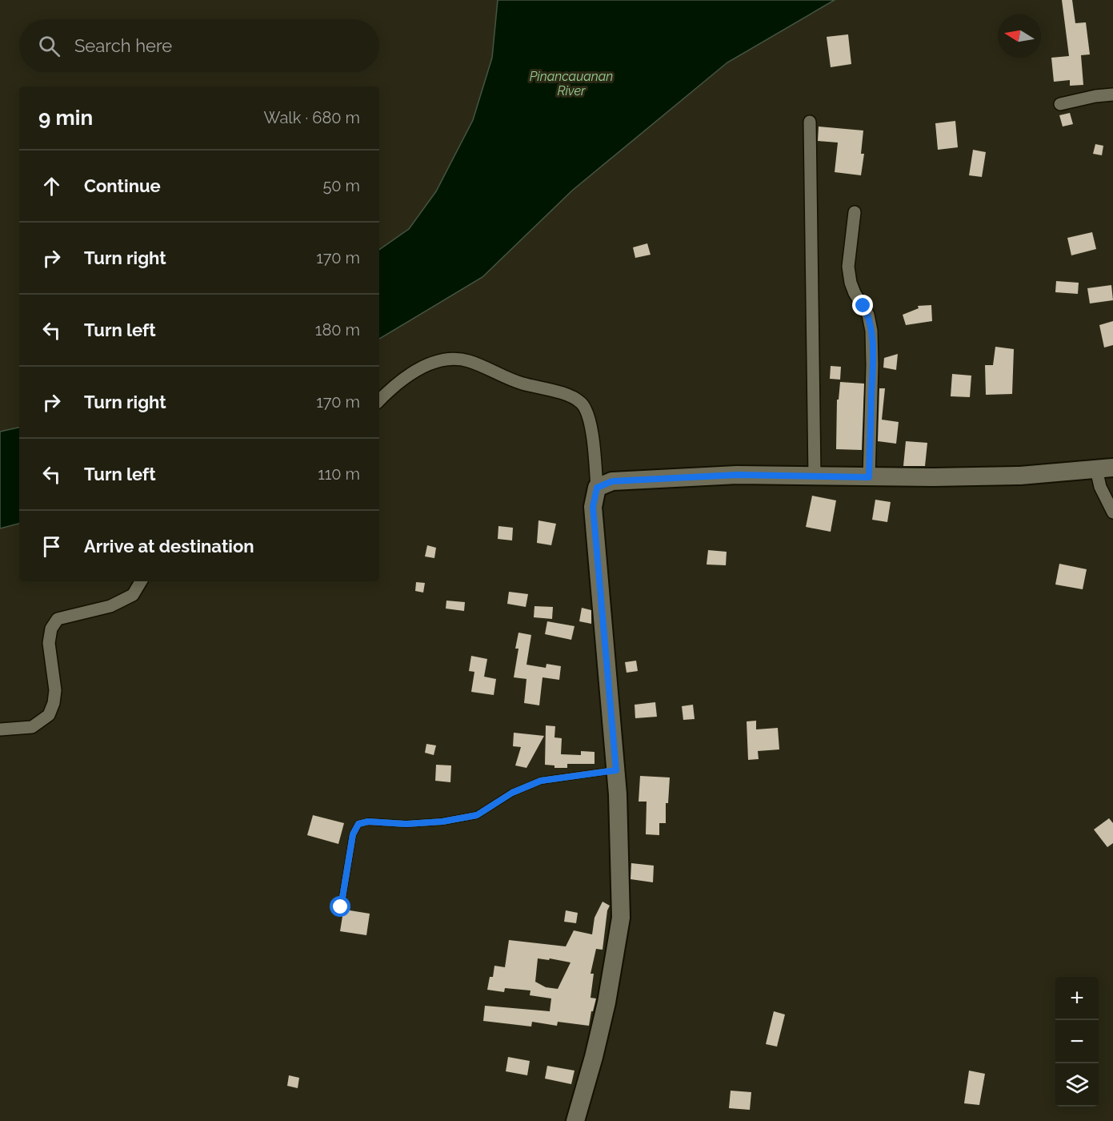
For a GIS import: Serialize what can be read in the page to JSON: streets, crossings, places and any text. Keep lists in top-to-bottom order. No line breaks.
{"water":["Pinancauanan River"],"north":"left","page":{"search":"Search here","heading":["9 min","Walk · 680 m"],"list":[["Continue","50 m"],["Turn right","170 m"],["Turn left","180 m"],["Turn right","170 m"],["Turn left","110 m"],"Arrive at destination"],"map_buttons":["+","−"]}}
